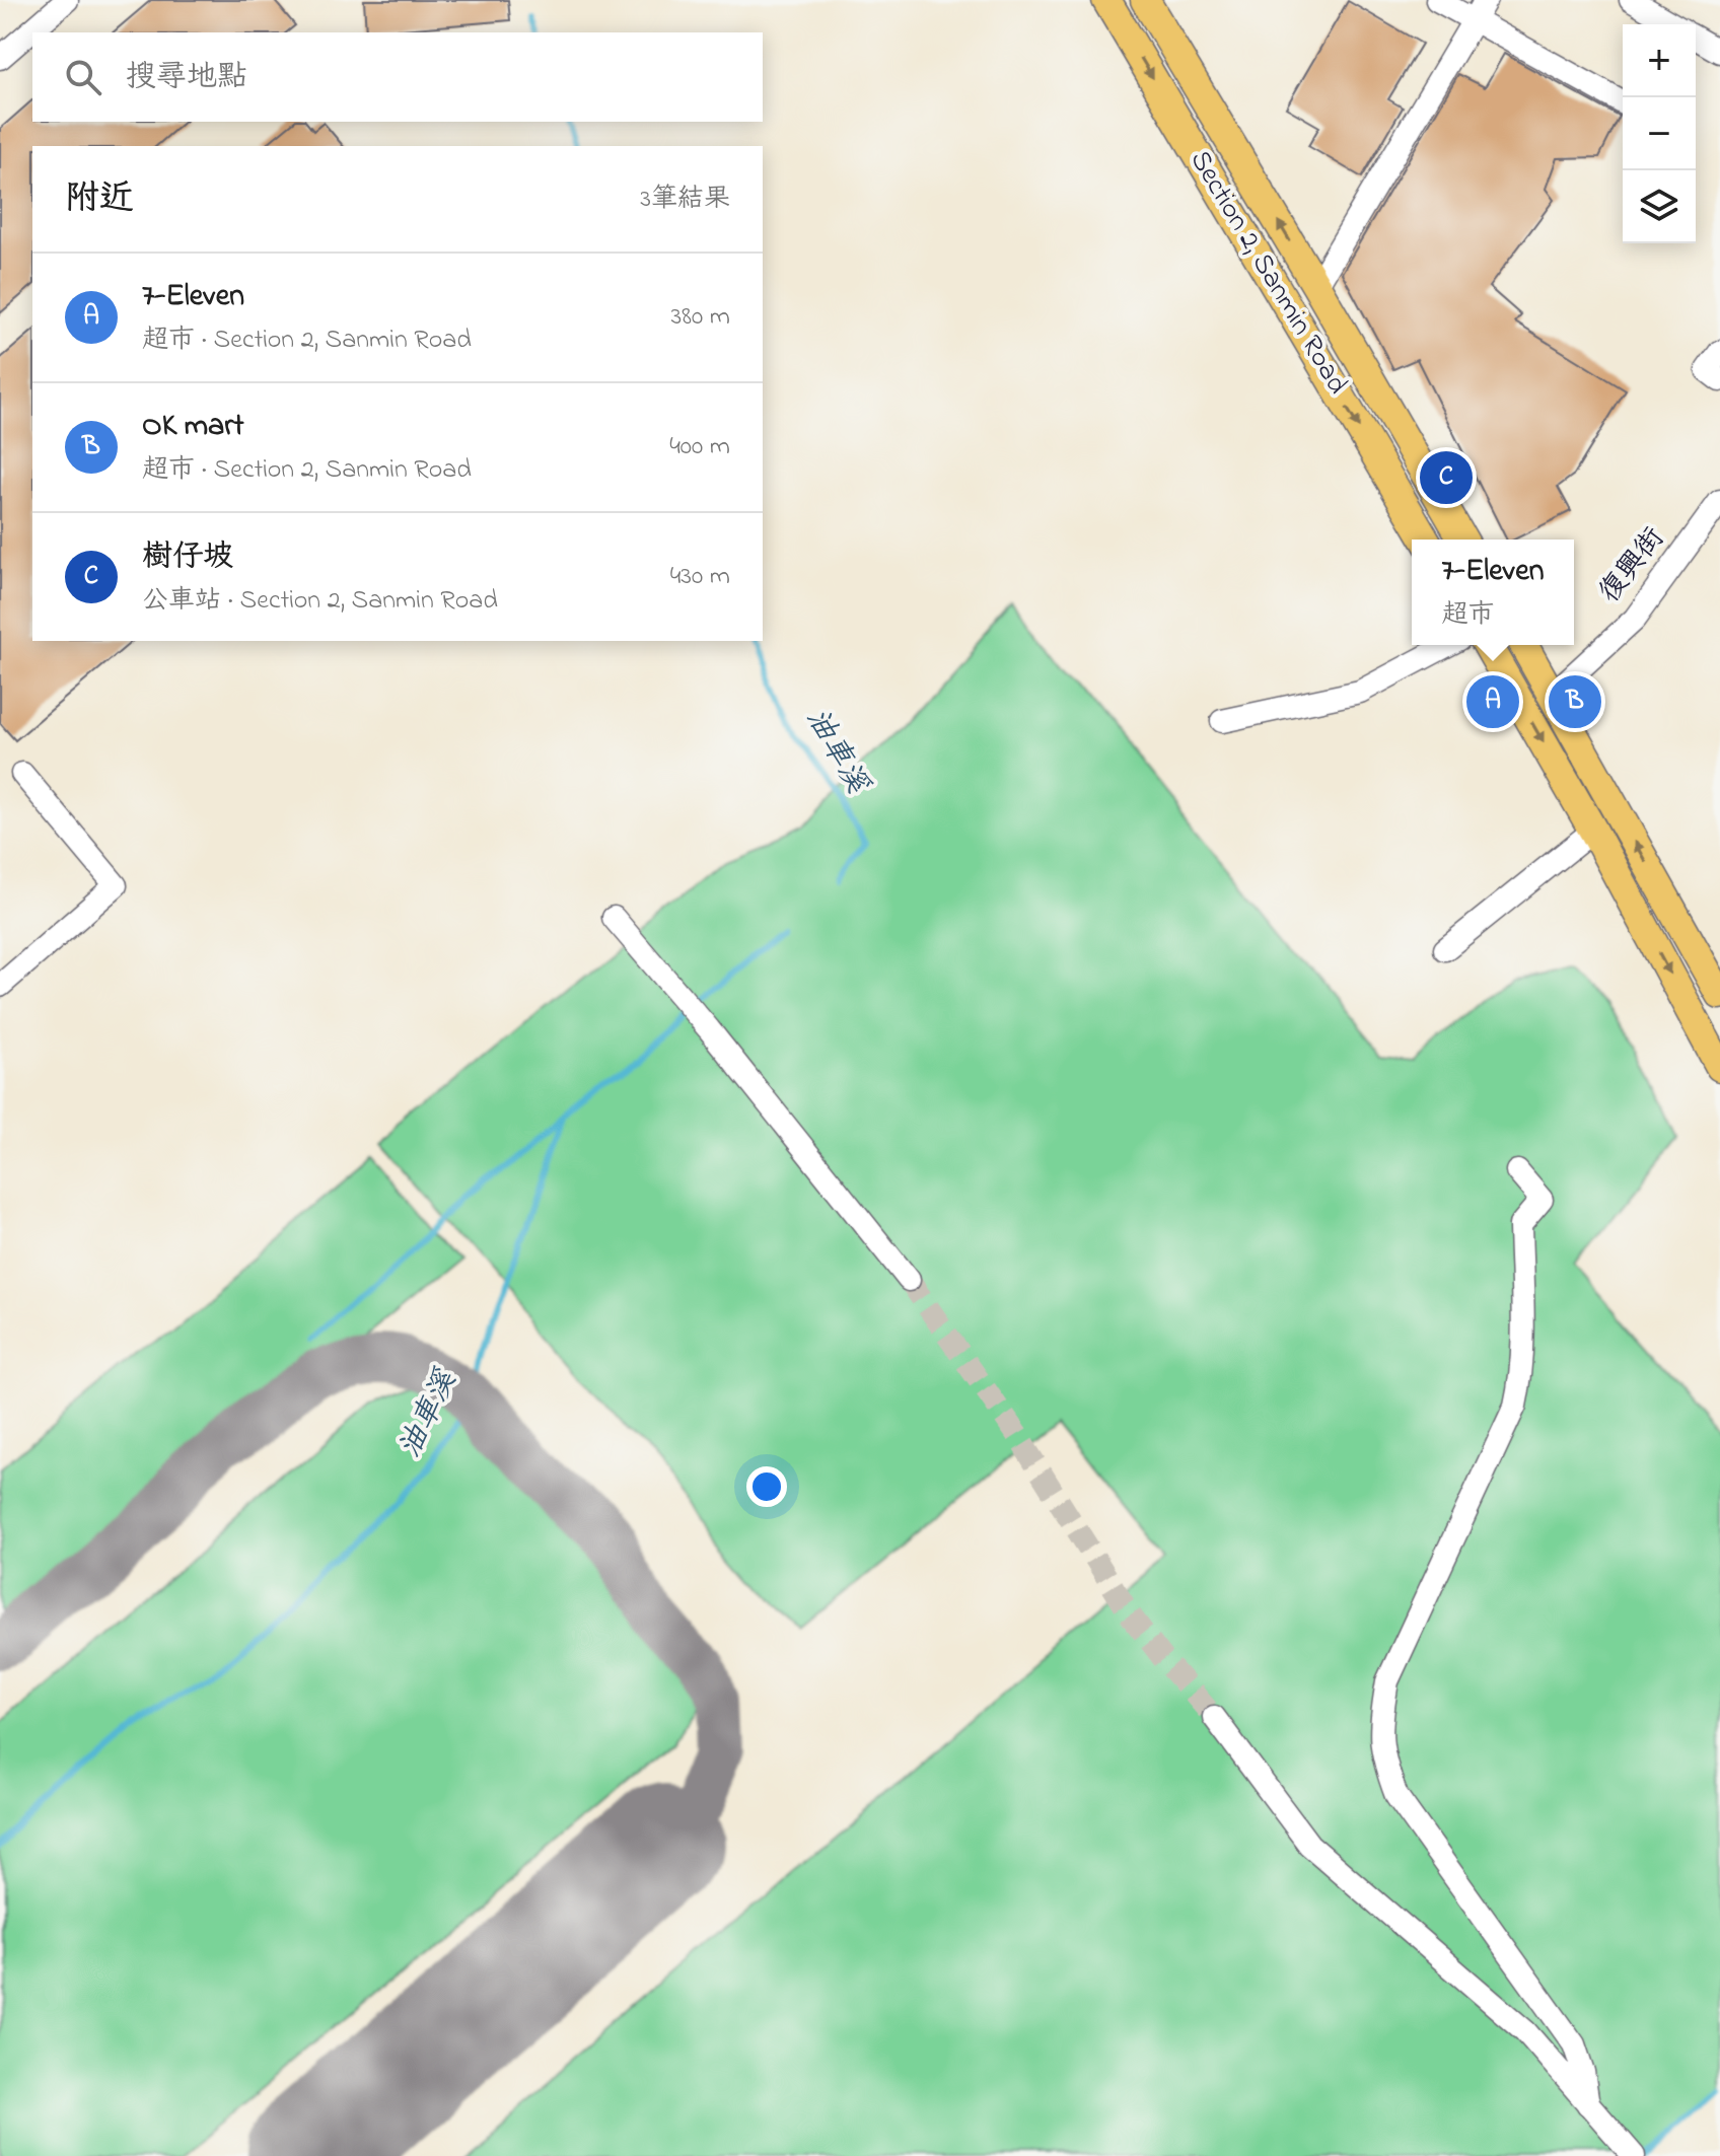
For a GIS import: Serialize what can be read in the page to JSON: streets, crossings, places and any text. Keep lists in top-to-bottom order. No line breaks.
{"streets":{"main road":["Section 2, Sanmin Road"],"street":["復興街"]},"water":["油車溪"],"page":{"map_buttons":["+","−"],"search":"搜尋地點","heading":["附近","3筆結果"],"list":[{"mark":"A","name":"7-Eleven","note":"超市 · Section 2, Sanmin Road","value":"380 m"},{"mark":"B","name":"OK mart","note":"超市 · Section 2, Sanmin Road","value":"400 m"},{"mark":"C","name":"樹仔坡","note":"公車站 · Section 2, Sanmin Road","value":"430 m"}],"pins":["C","A","B"],"popup":["7-Eleven","超市"]}}
